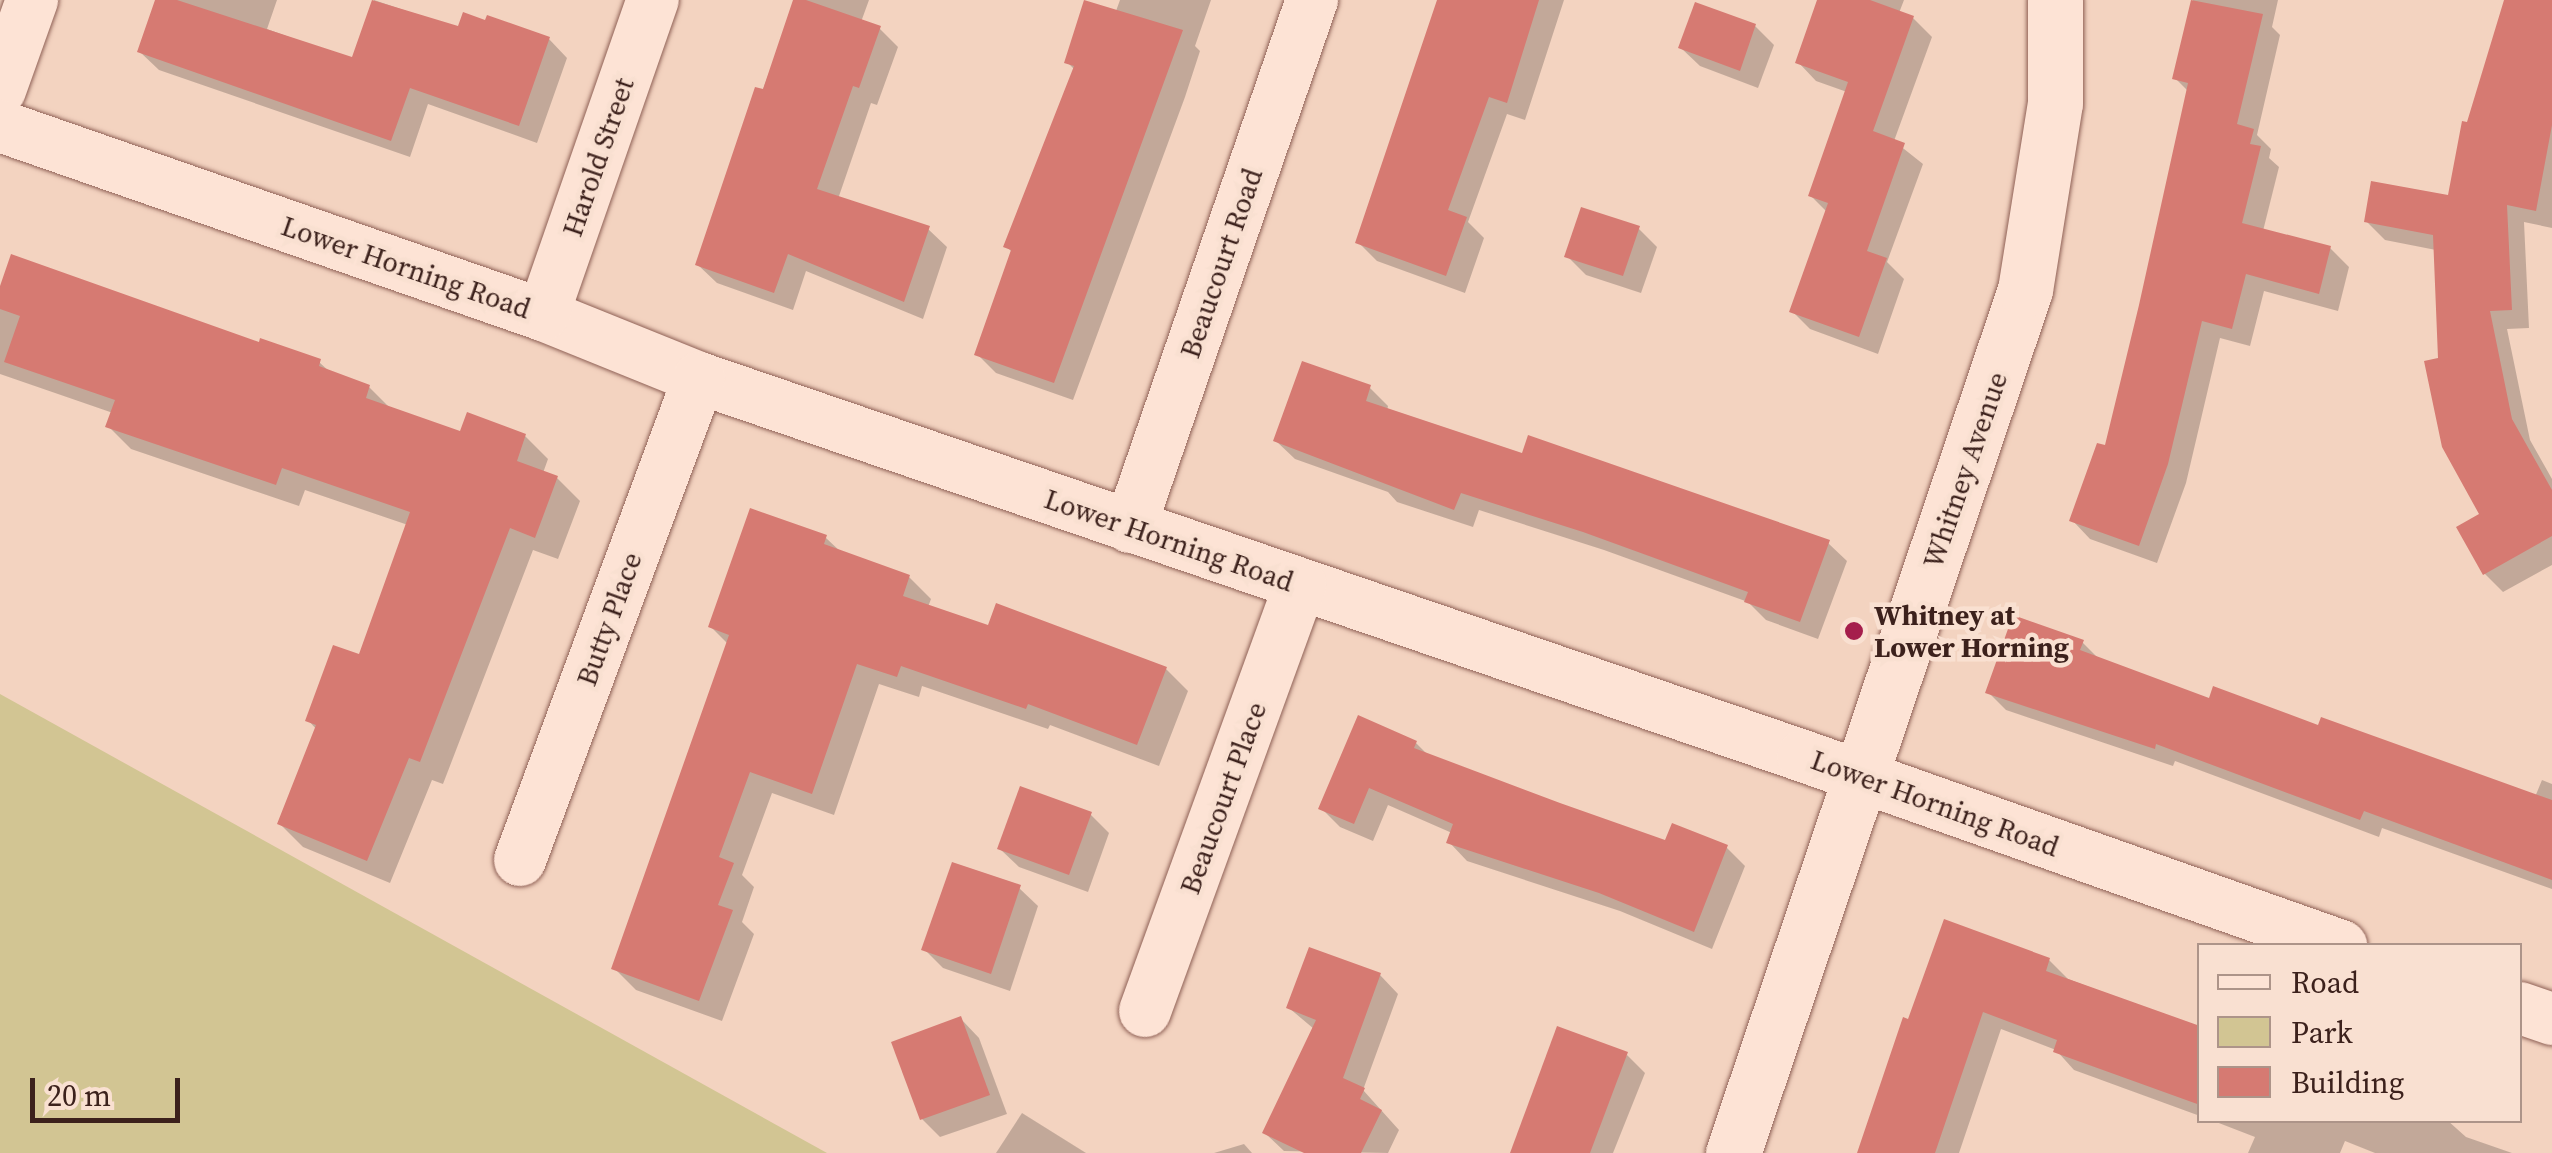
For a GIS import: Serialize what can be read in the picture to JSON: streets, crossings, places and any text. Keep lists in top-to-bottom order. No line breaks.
{"streets":{"street":["Harold Street","Beaucourt Road","Lower Horning Road","Whitney Avenue","Butty Place","Beaucourt Place"]},"crossings":[["Harold Street","Lower Horning Road"],["Beaucourt Road","Lower Horning Road"],["Lower Horning Road","Whitney Avenue"],["Lower Horning Road","Butty Place"],["Lower Horning Road","Beaucourt Place"]],"places":["Whitney at Lower Horning"],"legend":["Road","Park","Building"],"scale_bar":"20 m"}
